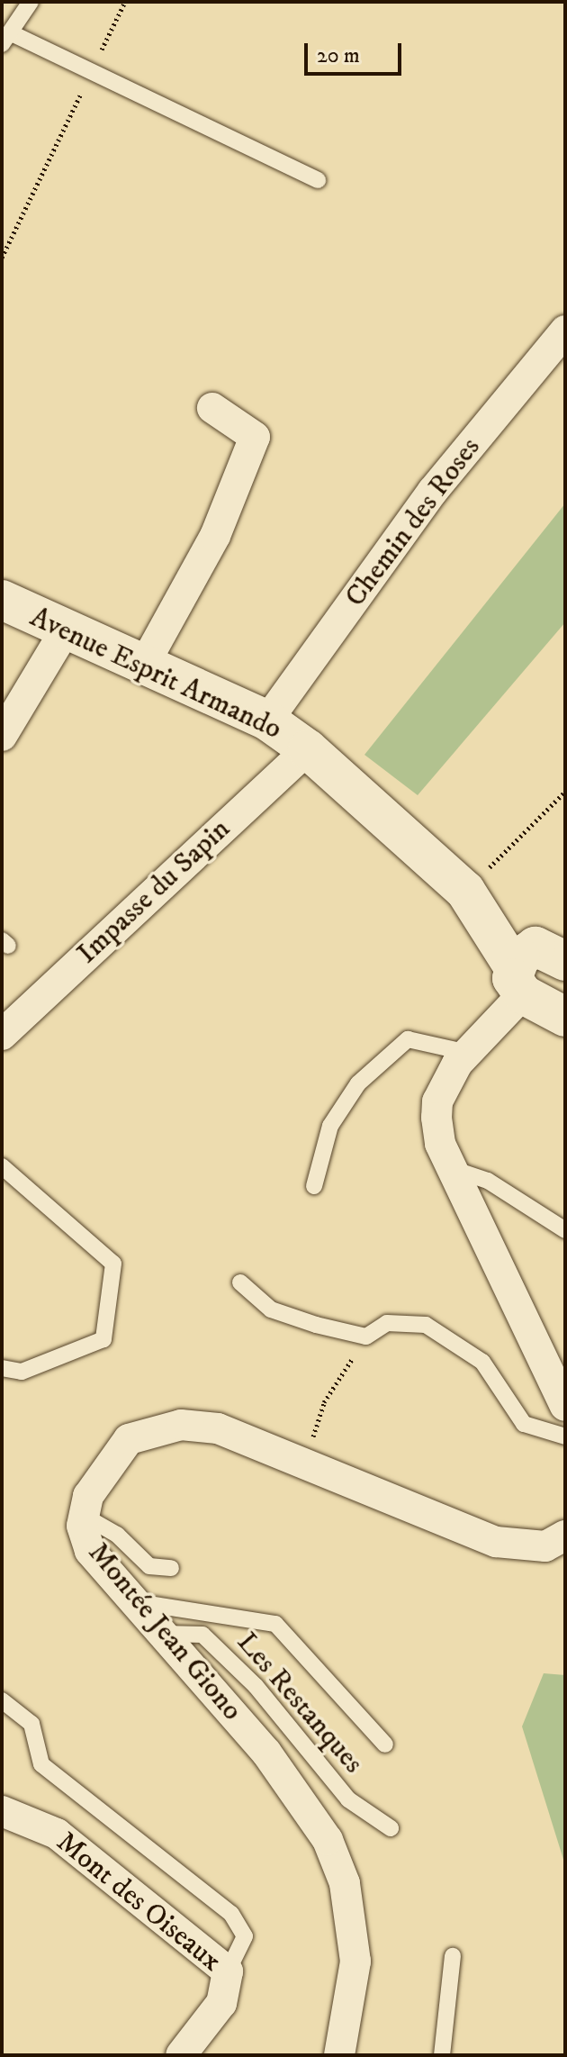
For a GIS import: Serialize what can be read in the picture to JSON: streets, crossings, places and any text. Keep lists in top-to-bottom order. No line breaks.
{"streets":{"street":["Chemin des Roses","Avenue Esprit Armando","Impasse du Sapin","Montée Jean Giono","Mont des Oiseaux"],"lane":["Les Restanques"]},"crossings":[["Chemin des Roses","Avenue Esprit Armando"],["Avenue Esprit Armando","Impasse du Sapin"],["Montée Jean Giono","Les Restanques"]],"scale_bar":"20 m"}
